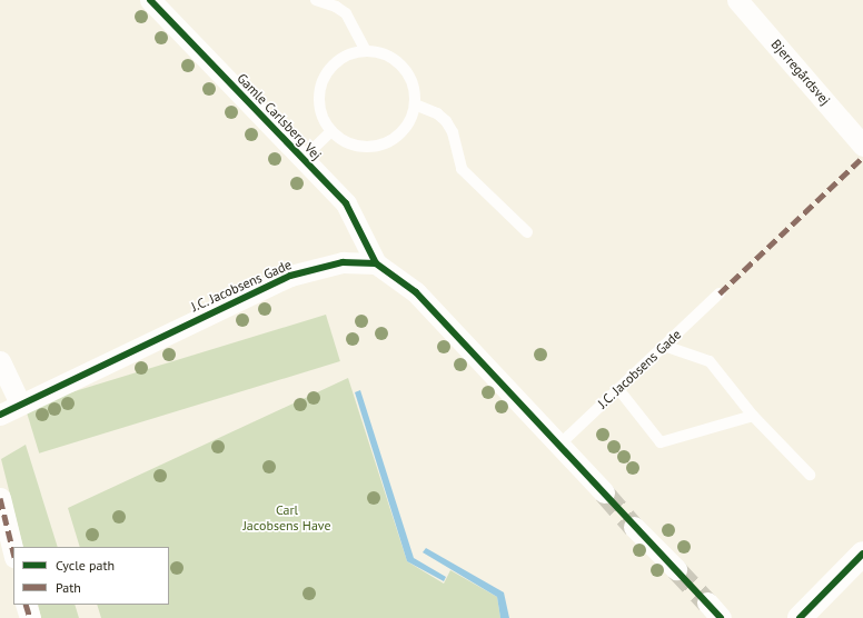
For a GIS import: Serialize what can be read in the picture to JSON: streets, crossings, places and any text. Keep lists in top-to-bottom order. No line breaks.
{"streets":{"street":["Bjerregårdsvej","Gamle Carlsberg Vej","J.C. Jacobsens Gade"]},"crossings":[["Gamle Carlsberg Vej","J.C. Jacobsens Gade"]],"parks":["Carl Jacobsens Have"],"legend":["Cycle path","Path"]}
